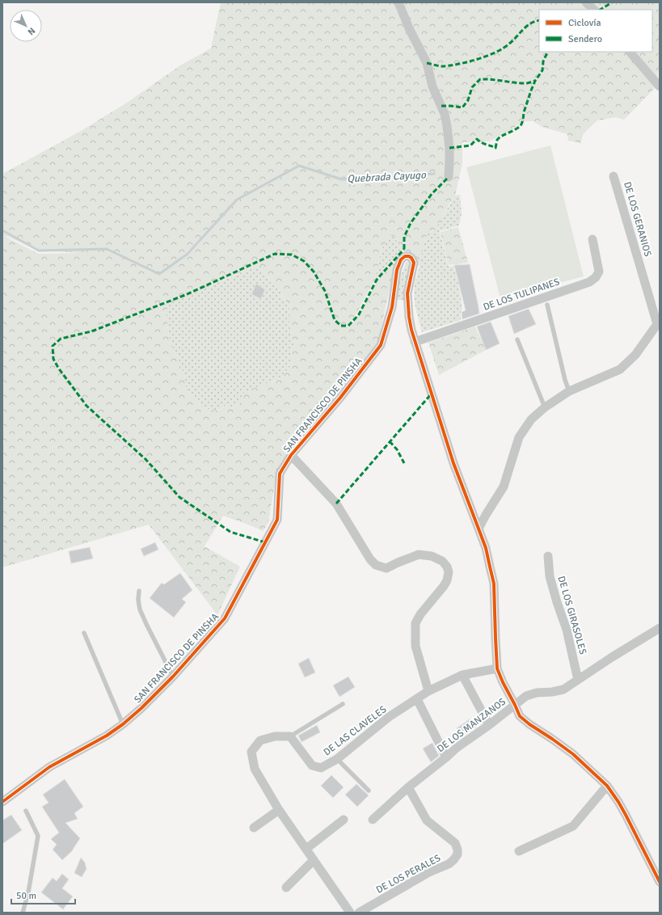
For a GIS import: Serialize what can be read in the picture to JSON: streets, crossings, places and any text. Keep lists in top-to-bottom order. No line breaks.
{"streets":{"street":["DE LOS GERANIOS","DE LOS TULIPANES","SAN FRANCISCO DE PINSHA","DE LOS GIRASOLES","DE LOS MANZANOS","DE LAS CLAVELES","DE LOS PERALES"]},"crossings":[["DE LOS TULIPANES","SAN FRANCISCO DE PINSHA"],["DE LOS GIRASOLES","DE LOS MANZANOS"],["DE LOS MANZANOS","DE LOS PERALES"]],"water":["Quebrada Cayugo"],"legend":["Ciclovía","Sendero"],"scale_bar":"50 m","north":"bottom right"}
